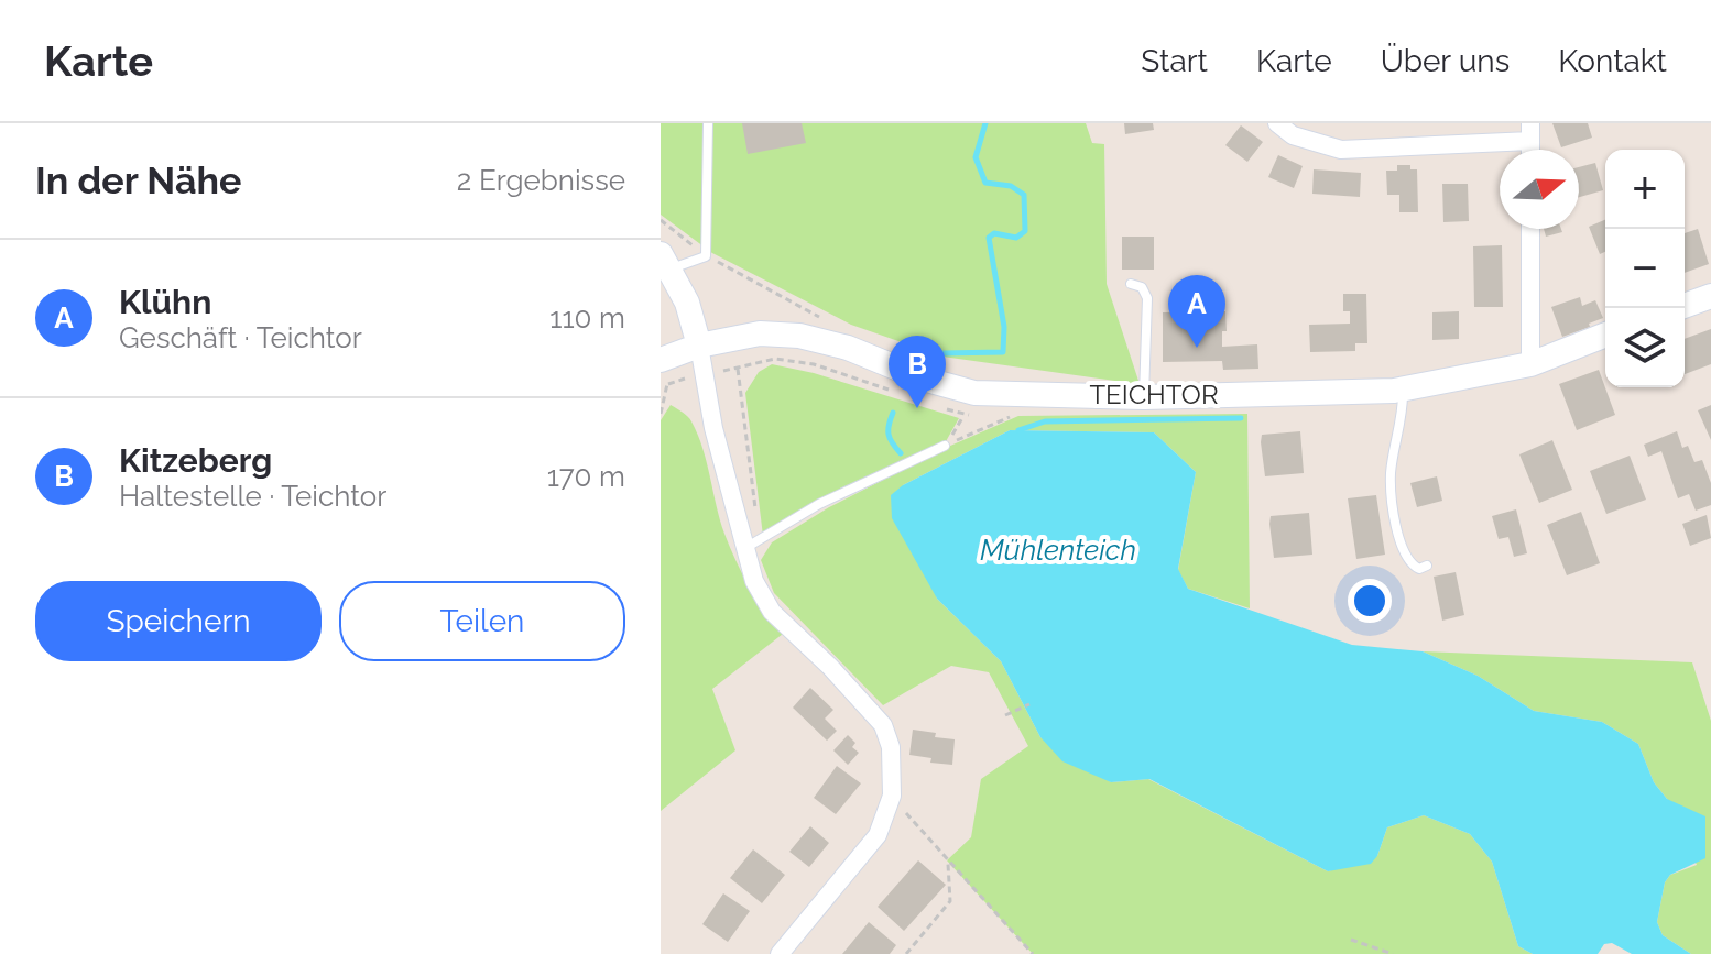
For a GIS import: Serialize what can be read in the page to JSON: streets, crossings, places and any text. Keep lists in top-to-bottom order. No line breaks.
{"streets":{"street":["TEICHTOR"]},"water":["Mühlenteich"],"north":"right","page":{"header":"Karte","nav":["Start","Karte","Über uns","Kontakt"],"heading":["In der Nähe","2 Ergebnisse"],"map_buttons":["+","−"],"list":[{"mark":"A","name":"Klühn","note":"Geschäft · Teichtor","value":"110 m"},{"mark":"B","name":"Kitzeberg","note":"Haltestelle · Teichtor","value":"170 m"}],"pins":["A","B"],"buttons":["Speichern","Teilen"]}}
